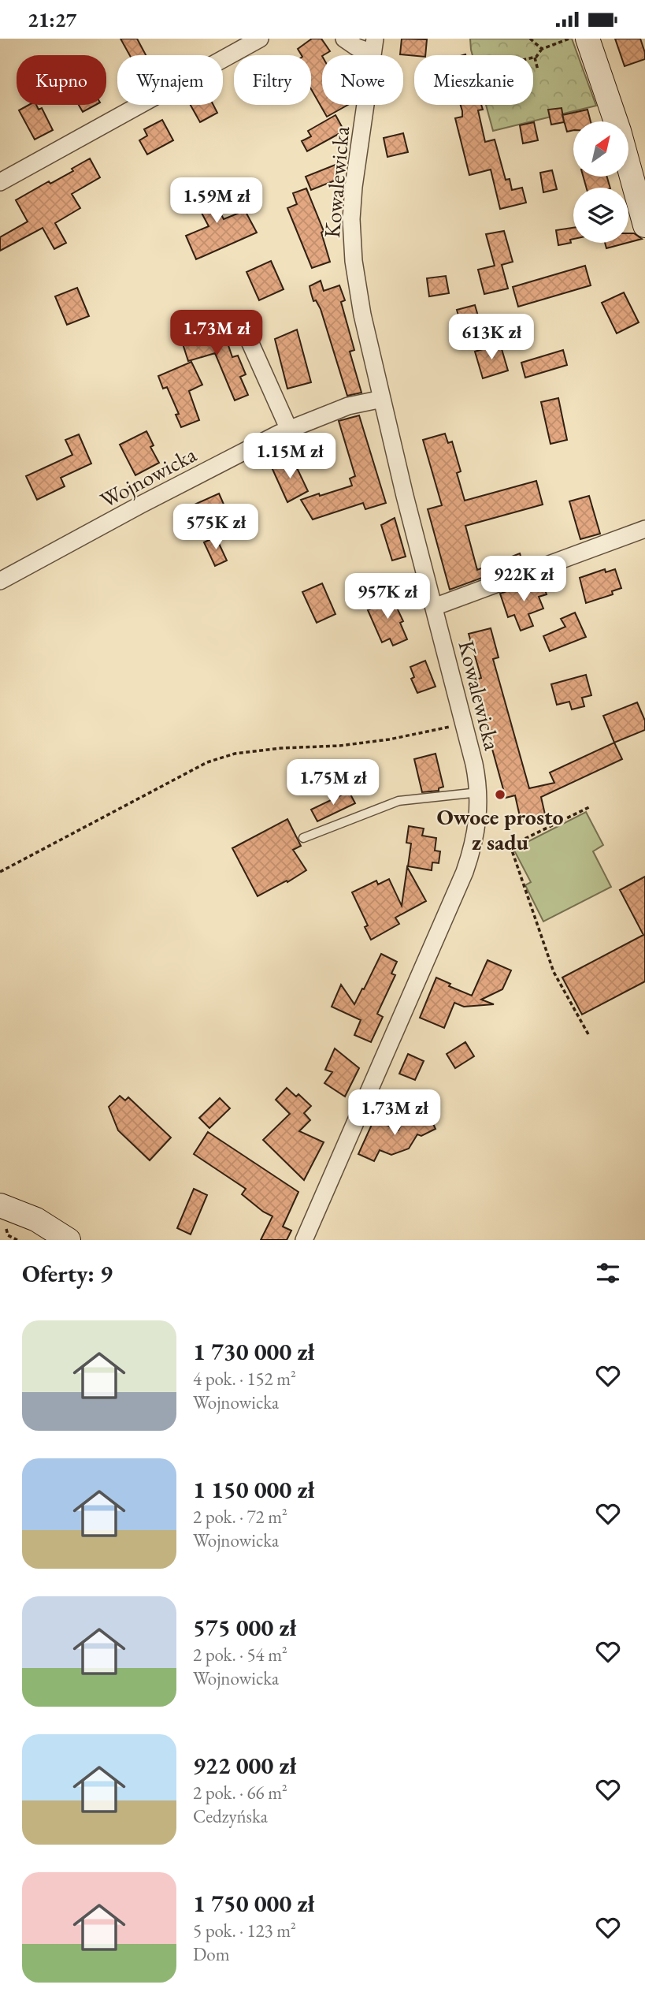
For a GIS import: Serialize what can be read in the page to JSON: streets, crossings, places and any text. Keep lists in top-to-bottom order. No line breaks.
{"streets":{"street":["Kowalewicka","Wojnowicka"]},"crossings":[["Kowalewicka","Wojnowicka"]],"places":["Owoce prosto z sadu"],"north":"top right","page":{"status":"21:27","chip":["Kupno","Wynajem","Filtry","Nowe","Mieszkanie"],"price":["1.59M zł","1.73M zł","613K zł","1.15M zł","575K zł","922K zł","957K zł","1.75M zł","1.73M zł"],"heading":"Oferty: 9","list":[{"name":"1 730 000 zł","note":"4 pok. · 152 m² · Wojnowicka"},{"name":"1 150 000 zł","note":"2 pok. · 72 m² · Wojnowicka"},{"name":"575 000 zł","note":"2 pok. · 54 m² · Wojnowicka"},{"name":"922 000 zł","note":"2 pok. · 66 m² · Cedzyńska"},{"name":"1 750 000 zł","note":"5 pok. · 123 m² · Dom"}]}}
